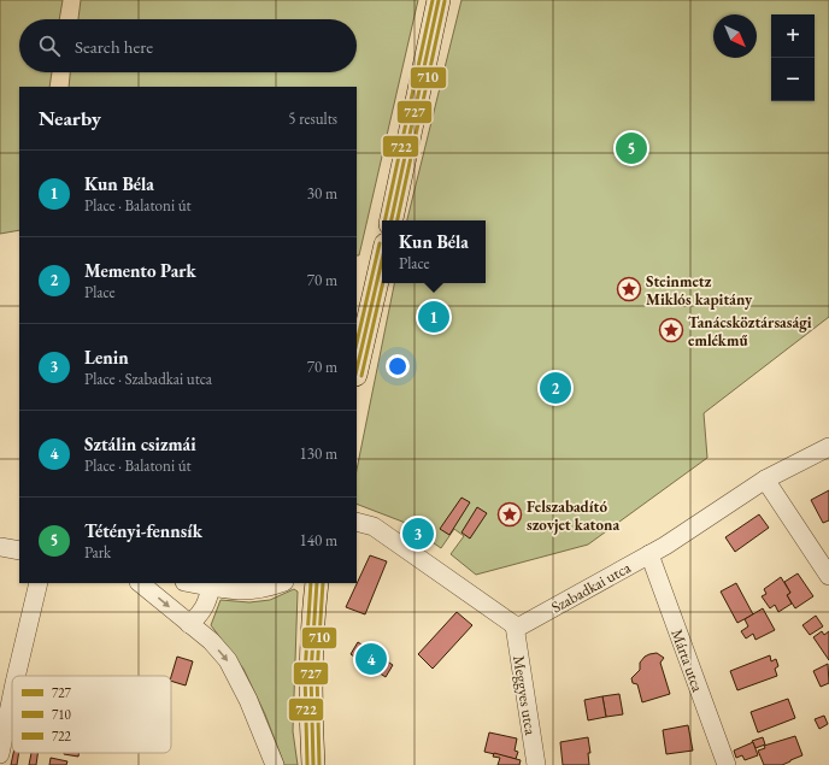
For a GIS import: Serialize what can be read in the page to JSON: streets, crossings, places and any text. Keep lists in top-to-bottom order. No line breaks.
{"streets":{"street":["Szabadkai utca","Márta utca","Meggyes utca"]},"crossings":[["Szabadkai utca","Márta utca"],["Szabadkai utca","Meggyes utca"]],"places":{"place":["Steinmetz Miklós kapitány","Tanácsköztársasági emlékmű","Felszabadító szovjet katona"]},"lines":["transit line 727","transit line 722","transit line 710"],"legend":["727","710","722"],"north":"bottom right","page":{"map_buttons":["+","−"],"search":"Search here","heading":["Nearby","5 results"],"pins":["5","1","2","3","4"],"list":[{"mark":"1","name":"Kun Béla","note":"Place · Balatoni út","value":"30 m"},{"mark":"2","name":"Memento Park","note":"Place","value":"70 m"},{"mark":"3","name":"Lenin","note":"Place · Szabadkai utca","value":"70 m"},{"mark":"4","name":"Sztálin csizmái","note":"Place · Balatoni út","value":"130 m"},{"mark":"5","name":"Tétényi-fennsík","note":"Park","value":"140 m"}],"popup":["Kun Béla","Place"]}}
